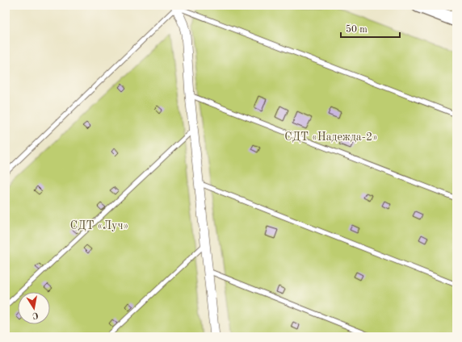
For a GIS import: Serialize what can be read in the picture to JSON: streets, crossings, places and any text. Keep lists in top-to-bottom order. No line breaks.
{"parks":["СДТ «Надежда-2»","СДТ «Луч»"],"scale_bar":"50 m","north":"bottom"}
